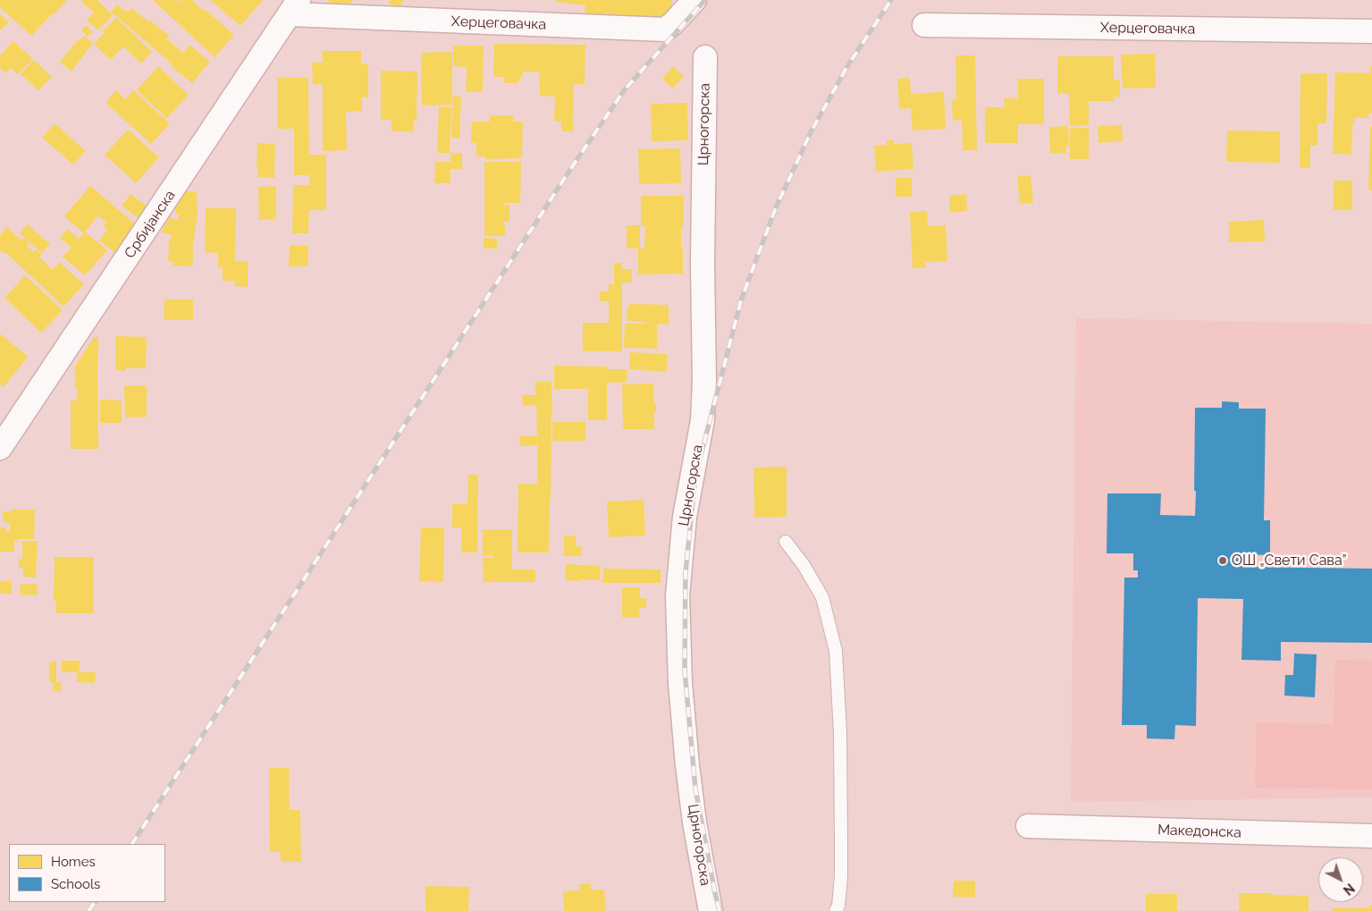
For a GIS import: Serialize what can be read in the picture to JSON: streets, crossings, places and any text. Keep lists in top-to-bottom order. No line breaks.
{"streets":{"street":["Херцеговачка","Црногорска","Србијанска","Македонска"]},"crossings":[["Херцеговачка","Србијанска"]],"places":["ОШ „Свети Сава”"],"legend":["Homes","Schools"],"north":"bottom right"}
